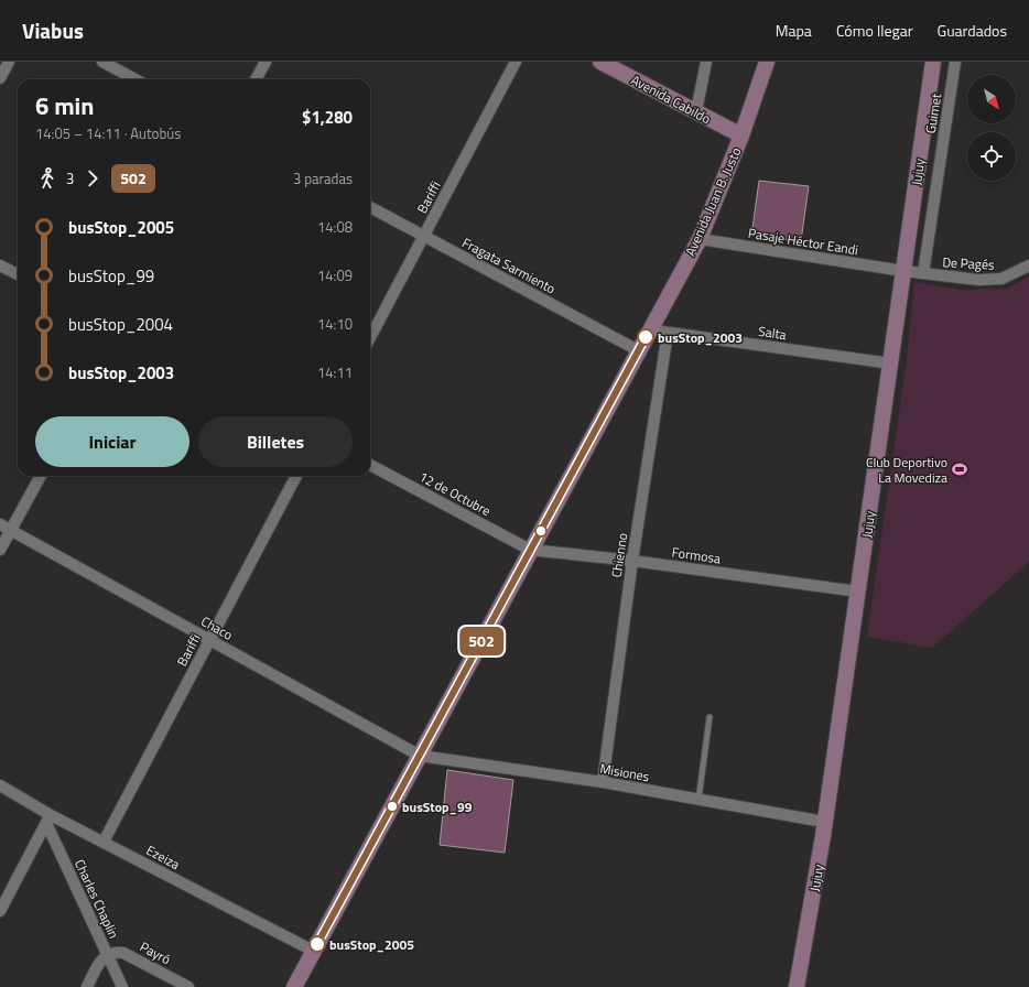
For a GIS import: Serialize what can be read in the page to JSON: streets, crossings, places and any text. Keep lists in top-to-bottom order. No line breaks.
{"streets":{"street":["Avenida Cabildo","Guimet","Jujuy","Bariffi","Avenida Juan B. Justo","Pasaje Héctor Eandi","De Pagés","Fragata Sarmiento","Salta","12 de Octubre","Chienno","Formosa","Chaco","Misiones","Ezeiza","Charles Chaplin","Payró"]},"crossings":[["Avenida Cabildo","Avenida Juan B. Justo"],["Guimet","De Pagés"],["Jujuy","Pasaje Héctor Eandi"],["Jujuy","De Pagés"],["Jujuy","Salta"],["Jujuy","Formosa"],["Jujuy","Misiones"],["Bariffi","Fragata Sarmiento"],["Bariffi","Chaco"],["Bariffi","Ezeiza"],["Avenida Juan B. Justo","Pasaje Héctor Eandi"],["Avenida Juan B. Justo","Fragata Sarmiento"],["Avenida Juan B. Justo","Salta"],["Avenida Juan B. Justo","12 de Octubre"],["Avenida Juan B. Justo","Formosa"],["Avenida Juan B. Justo","Chaco"],["Avenida Juan B. Justo","Misiones"],["Avenida Juan B. Justo","Ezeiza"],["Pasaje Héctor Eandi","De Pagés"],["Salta","Chienno"],["12 de Octubre","Formosa"],["Chienno","Formosa"],["Chienno","Misiones"],["Chaco","Misiones"],["Ezeiza","Charles Chaplin"],["Charles Chaplin","Payró"]],"places":{"other":["busStop_2003","busStop_99","busStop_2005"],"sports":["Club Deportivo La Movediza"]},"lines":["bus line 502"],"north":"bottom right","page":{"header":"Viabus","nav":["Mapa","Cómo llegar","Guardados"],"on_map":"502","heading":["6 min","14:05 – 14:11 · Autobús","$1,280"],"legs":["3","502","3 paradas"],"list":[{"name":"busStop_2005","value":"14:08"},{"name":"busStop_99","value":"14:09"},{"name":"busStop_2004","value":"14:10"},{"name":"busStop_2003","value":"14:11"}],"buttons":["Iniciar","Billetes"]}}
